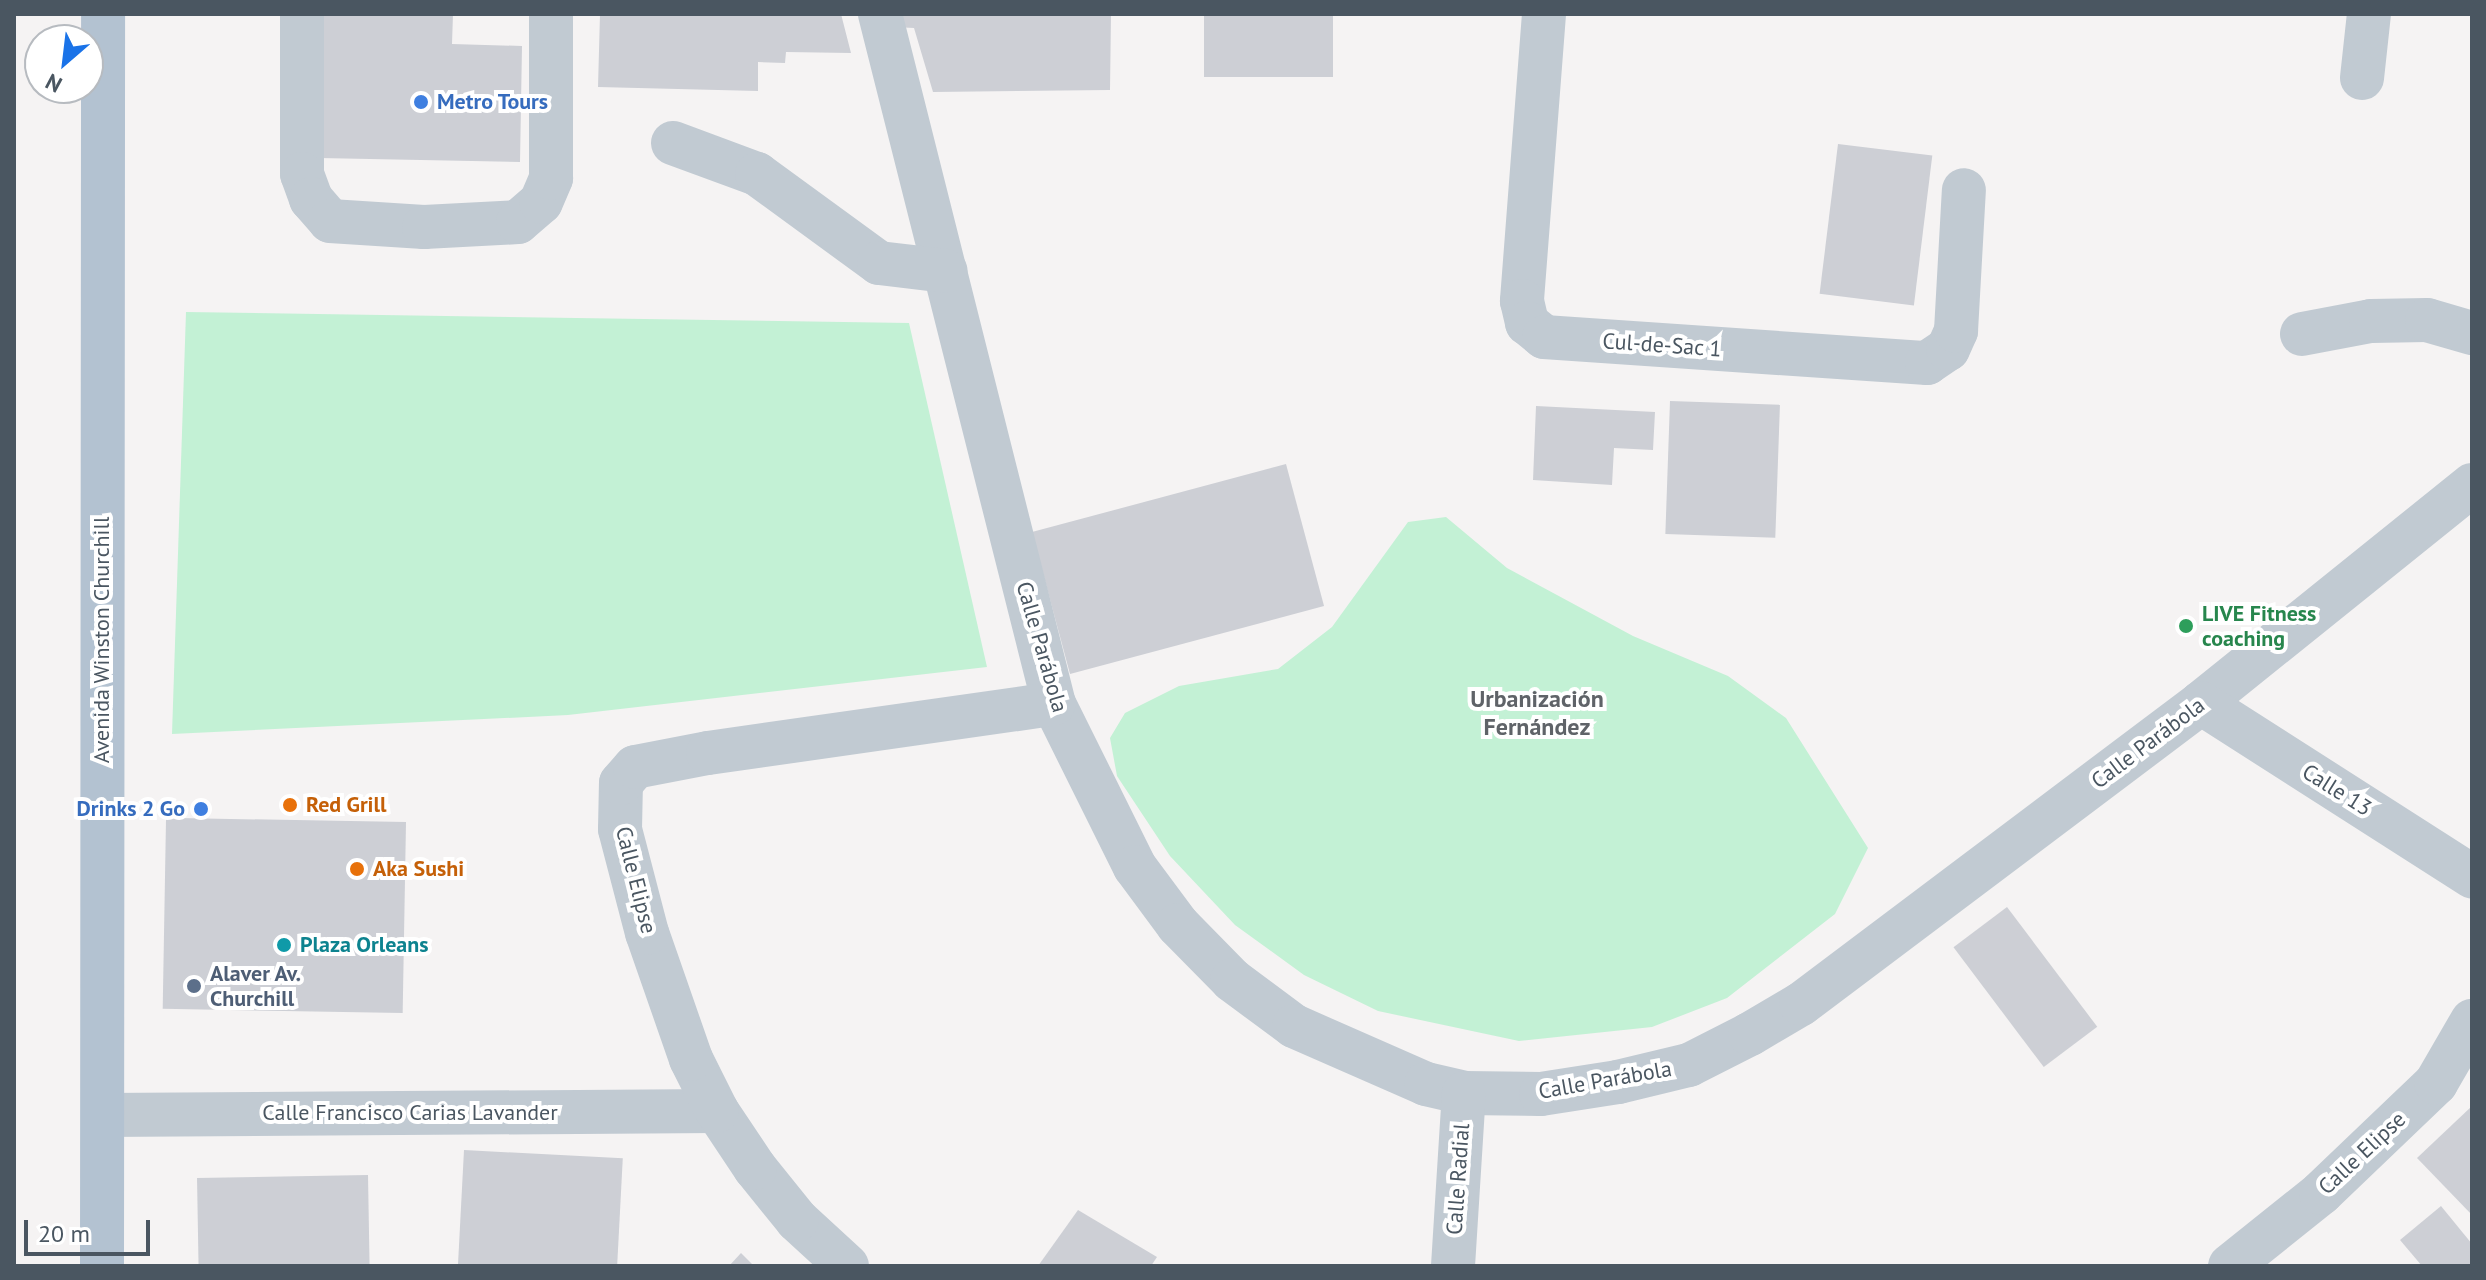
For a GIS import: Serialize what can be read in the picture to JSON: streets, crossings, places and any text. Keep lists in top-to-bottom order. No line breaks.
{"streets":{"main road":["Avenida Winston Churchill"],"street":["Cul-de-Sac 1","Calle Parábola","Calle 13","Calle Elipse","Calle Francisco Carias Lavander","Calle Radial"]},"crossings":[["Avenida Winston Churchill","Calle Francisco Carias Lavander"],["Calle Parábola","Calle 13"],["Calle Parábola","Calle Elipse"],["Calle Parábola","Calle Radial"],["Calle Elipse","Calle Francisco Carias Lavander"]],"districts":["Urbanización Fernández"],"places":["Metro Tours","LIVE Fitness coaching","Red Grill","Drinks 2 Go","Aka Sushi","Plaza Orleans","Alaver Av. Churchill"],"scale_bar":"20 m","north":"bottom left"}
